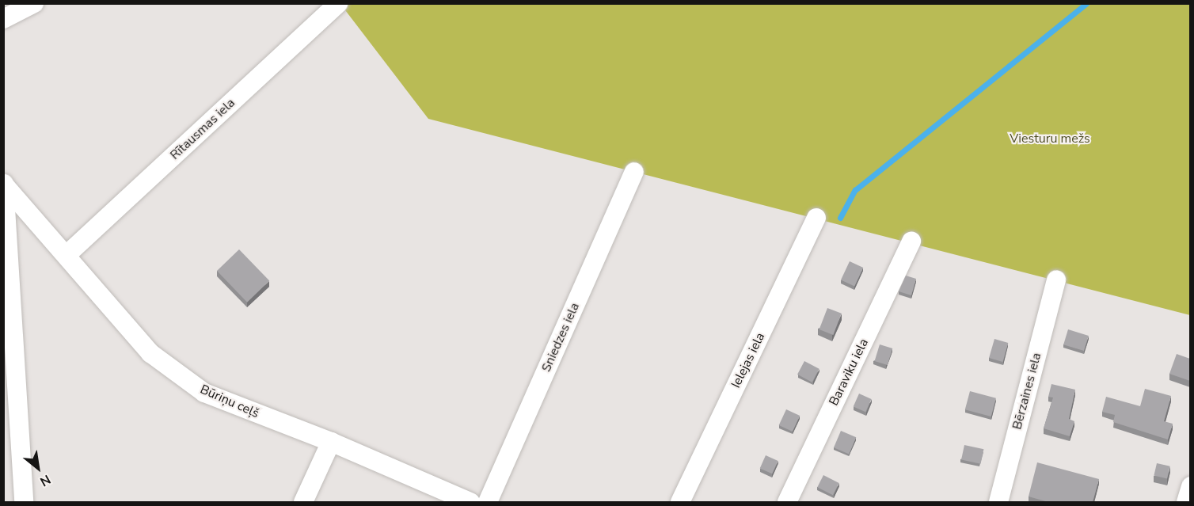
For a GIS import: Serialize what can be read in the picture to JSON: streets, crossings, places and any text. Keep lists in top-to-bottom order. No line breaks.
{"streets":{"street":["Rītausmas iela","Sniedzes iela","Ielejas iela","Baraviku iela","Bērzaines iela","Būriņu ceļš"]},"crossings":[["Rītausmas iela","Būriņu ceļš"]],"parks":["Viesturu mežs"],"north":"bottom right"}
